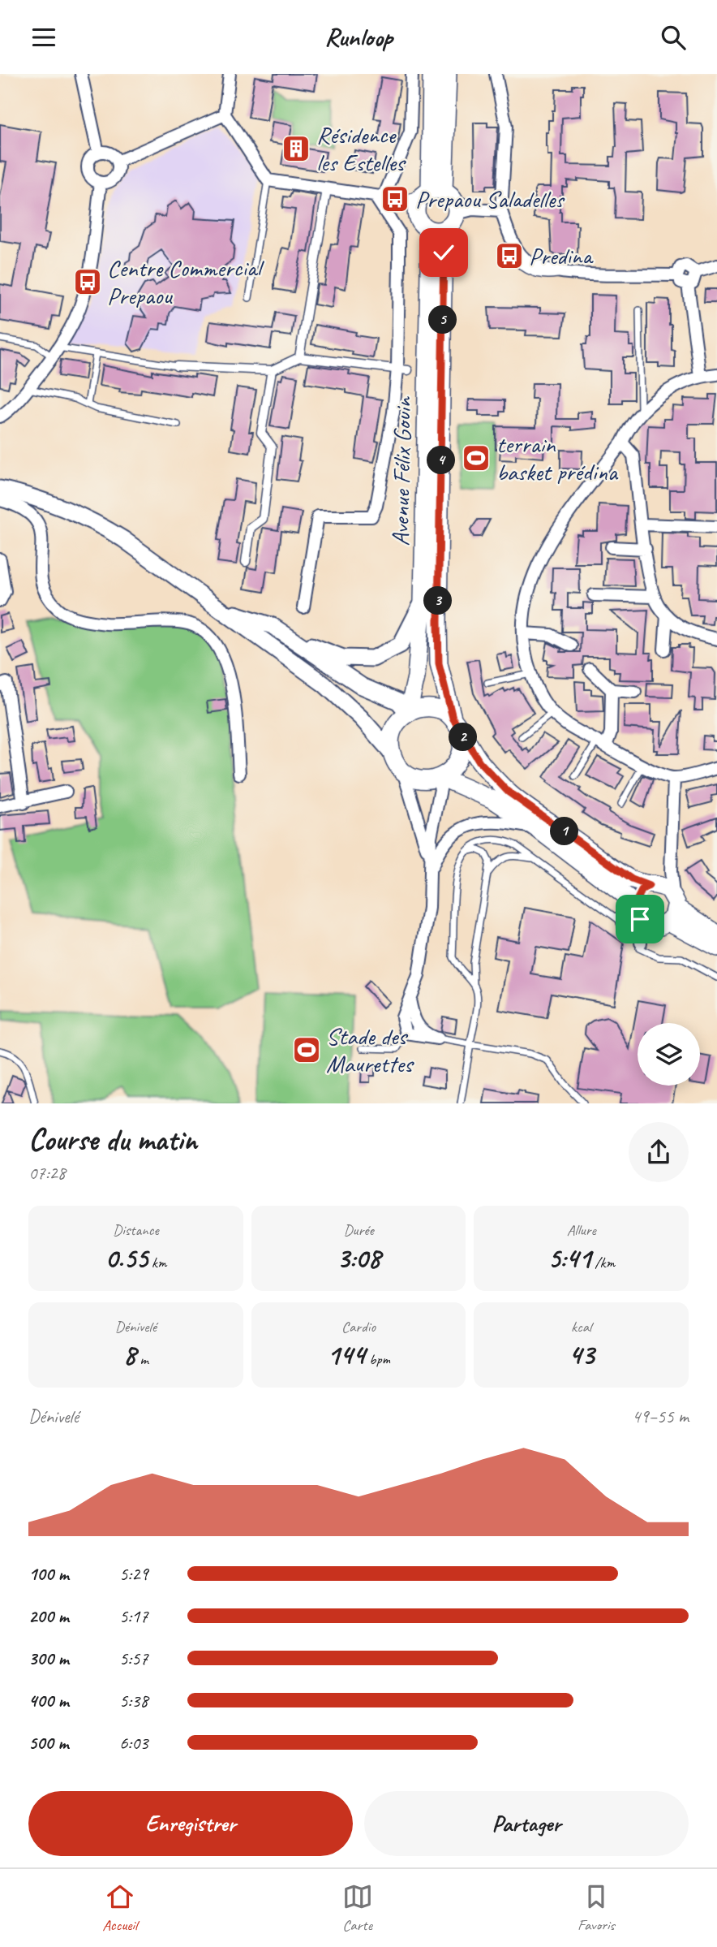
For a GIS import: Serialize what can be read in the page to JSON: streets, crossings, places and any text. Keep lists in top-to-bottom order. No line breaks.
{"streets":{"main road":["Avenue Félix Gouin"]},"places":{"building":["Résidence les Estelles"],"bus stop":["Prepaou Saladelles","Predina","Centre Commercial Prepaou"],"sports":["terrain basket prédina","Stade des Maurettes"]},"page":{"header":"Runloop","pins":["5","4","3","2","1"],"heading":["Course du matin","07:28"],"stats":[["Distance","0.55 km"],["Durée","3:08"],["Allure","5:41 /km"],["Dénivelé","8 m"],["Cardio","144 bpm"],["kcal","43"]],"chart":["Dénivelé","49–55 m"],"list":[{"name":"100 m","note":"5:29"},{"name":"200 m","note":"5:17"},{"name":"300 m","note":"5:57"},{"name":"400 m","note":"5:38"},{"name":"500 m","note":"6:03"}],"buttons":["Enregistrer","Partager"],"tabs":["Accueil","Carte","Favoris"]}}
